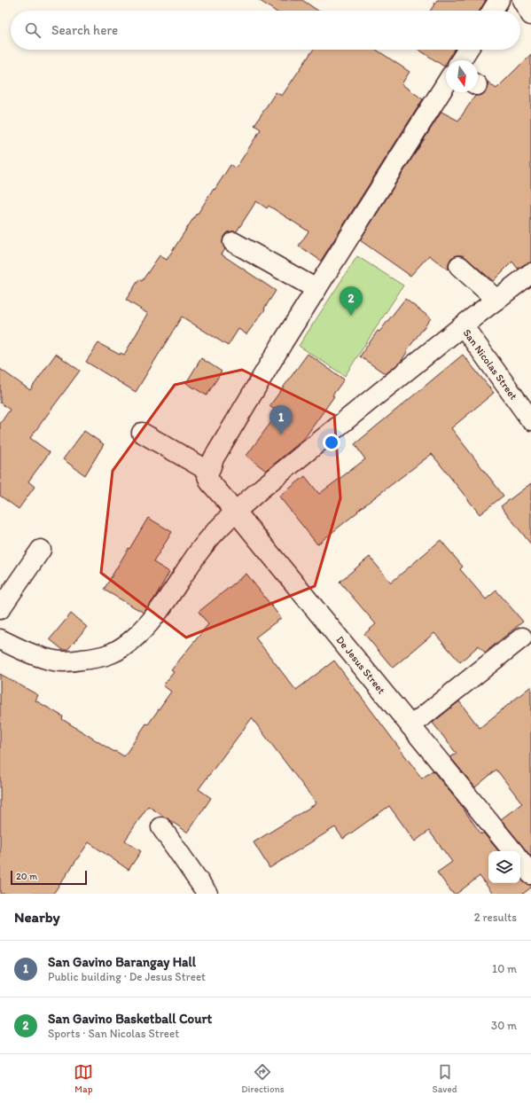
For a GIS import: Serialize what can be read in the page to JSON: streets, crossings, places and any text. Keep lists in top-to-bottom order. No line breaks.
{"streets":{"street":["San Nicolas Street","De Jesus Street"]},"scale_bar":"20 m","north":"bottom","page":{"search":"Search here","pins":["2","1"],"scale":"20 m","heading":["Nearby","2 results"],"list":[{"mark":"1","name":"San Gavino Barangay Hall","note":"Public building · De Jesus Street","value":"10 m"},{"mark":"2","name":"San Gavino Basketball Court","note":"Sports · San Nicolas Street","value":"30 m"}],"nav":["Map","Directions","Saved"]}}
